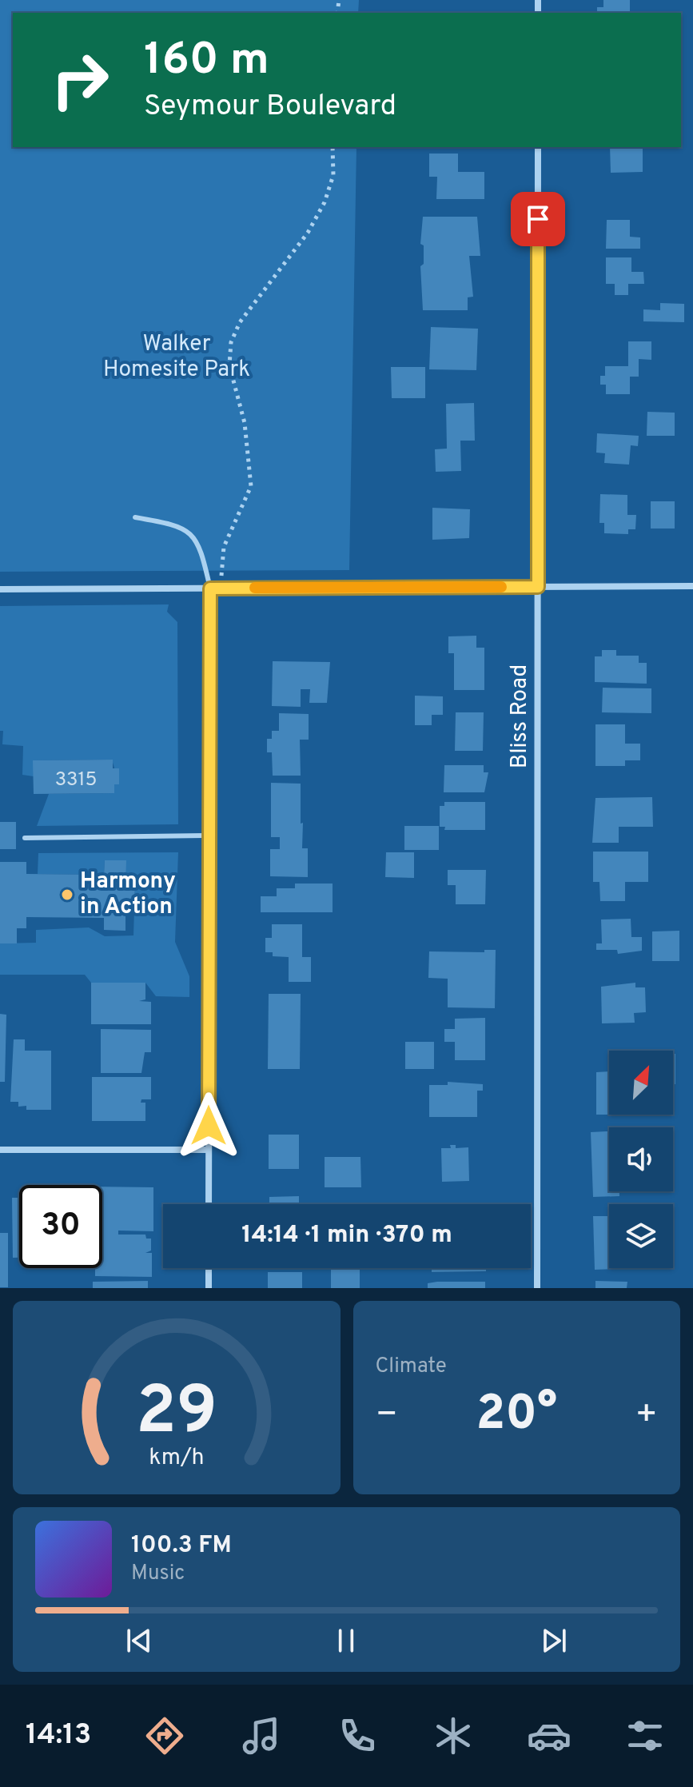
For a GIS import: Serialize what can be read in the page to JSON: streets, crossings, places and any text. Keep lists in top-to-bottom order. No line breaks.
{"streets":{"street":["Bliss Road"]},"parks":["Walker Homesite Park"],"places":["Harmony in Action"],"house_numbers":["3315"],"north":"top right","page":{"turn":["160 m","Seymour Boulevard"],"limit":"30","trip":"14:14 · 1 min · 370 m","tile":"Climate","heat":["−","20°","+"],"song":["100.3 FM","Music"],"tabs":"14:13","gauge":["29","km/h"]}}
